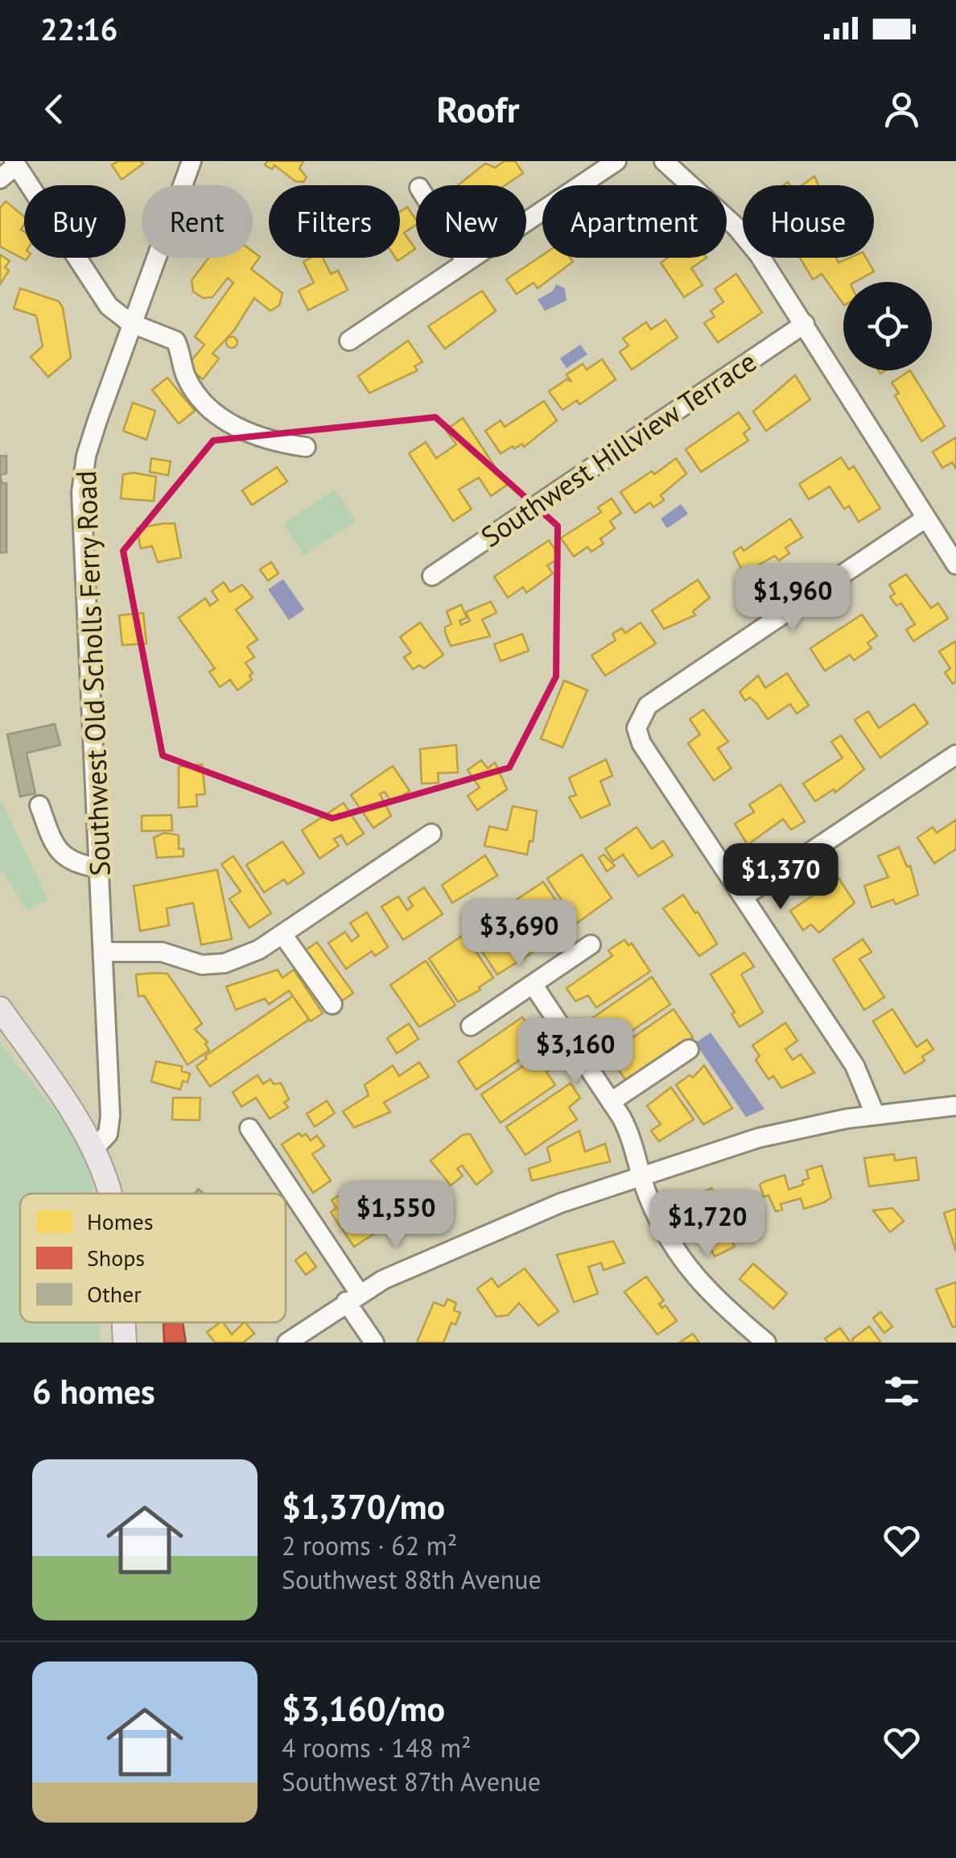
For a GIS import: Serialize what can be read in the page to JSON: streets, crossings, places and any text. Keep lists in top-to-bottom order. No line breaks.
{"streets":{"street":["Southwest Hillview Terrace","Southwest Old Scholls Ferry Road"]},"legend":["Homes","Shops","Other"],"page":{"status":"22:16","header":"Roofr","chip":["Buy","Rent","Filters","New","Apartment","House"],"price":["$1,960","$1,370","$3,690","$3,160","$1,550","$1,720"],"heading":"6 homes","list":[{"name":"$1,370/mo","note":"2 rooms · 62 m² · Southwest 88th Avenue"},{"name":"$3,160/mo","note":"4 rooms · 148 m² · Southwest 87th Avenue"}]}}
